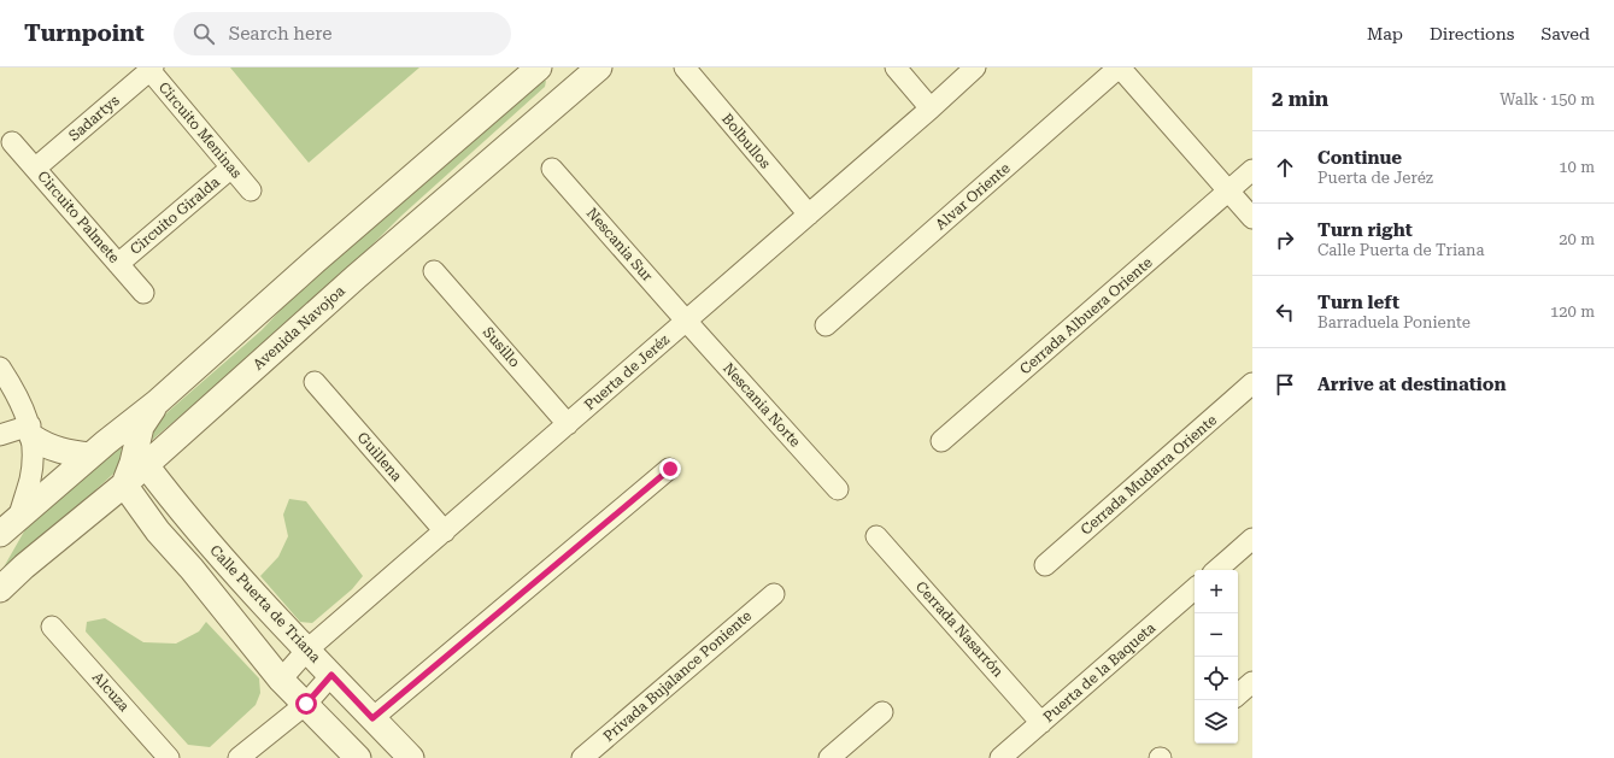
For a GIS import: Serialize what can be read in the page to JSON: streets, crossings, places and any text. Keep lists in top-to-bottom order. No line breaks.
{"streets":{"street":["Sadartys","Circuito Meninas","Bolbullos","Alvar Oriente","Circuito Giralda","Circuito Palmete","Nescania Sur","Cerrada Albuera Oriente","Avenida Navojoa","Susillo","Puerta de Jeréz","Nescania Norte","Guillena","Cerrada Mudarra Oriente","Calle Puerta de Triana","Cerrada Nasarrón","Puerta de la Baqueta","Privada Bujalance Poniente","Alcuza"]},"crossings":[["Sadartys","Circuito Meninas"],["Sadartys","Circuito Palmete"],["Circuito Meninas","Circuito Giralda"],["Bolbullos","Puerta de Jeréz"],["Circuito Giralda","Circuito Palmete"],["Nescania Sur","Puerta de Jeréz"],["Nescania Sur","Nescania Norte"],["Avenida Navojoa","Calle Puerta de Triana"],["Susillo","Puerta de Jeréz"],["Puerta de Jeréz","Nescania Norte"],["Puerta de Jeréz","Guillena"],["Puerta de Jeréz","Calle Puerta de Triana"],["Cerrada Nasarrón","Puerta de la Baqueta"]],"page":{"header":"Turnpoint","search":"Search here","nav":["Map","Directions","Saved"],"heading":["2 min","Walk · 150 m"],"list":[["Continue","Puerta de Jeréz","10 m"],["Turn right","Calle Puerta de Triana","20 m"],["Turn left","Barraduela Poniente","120 m"],"Arrive at destination"],"map_buttons":["+","−"]}}
